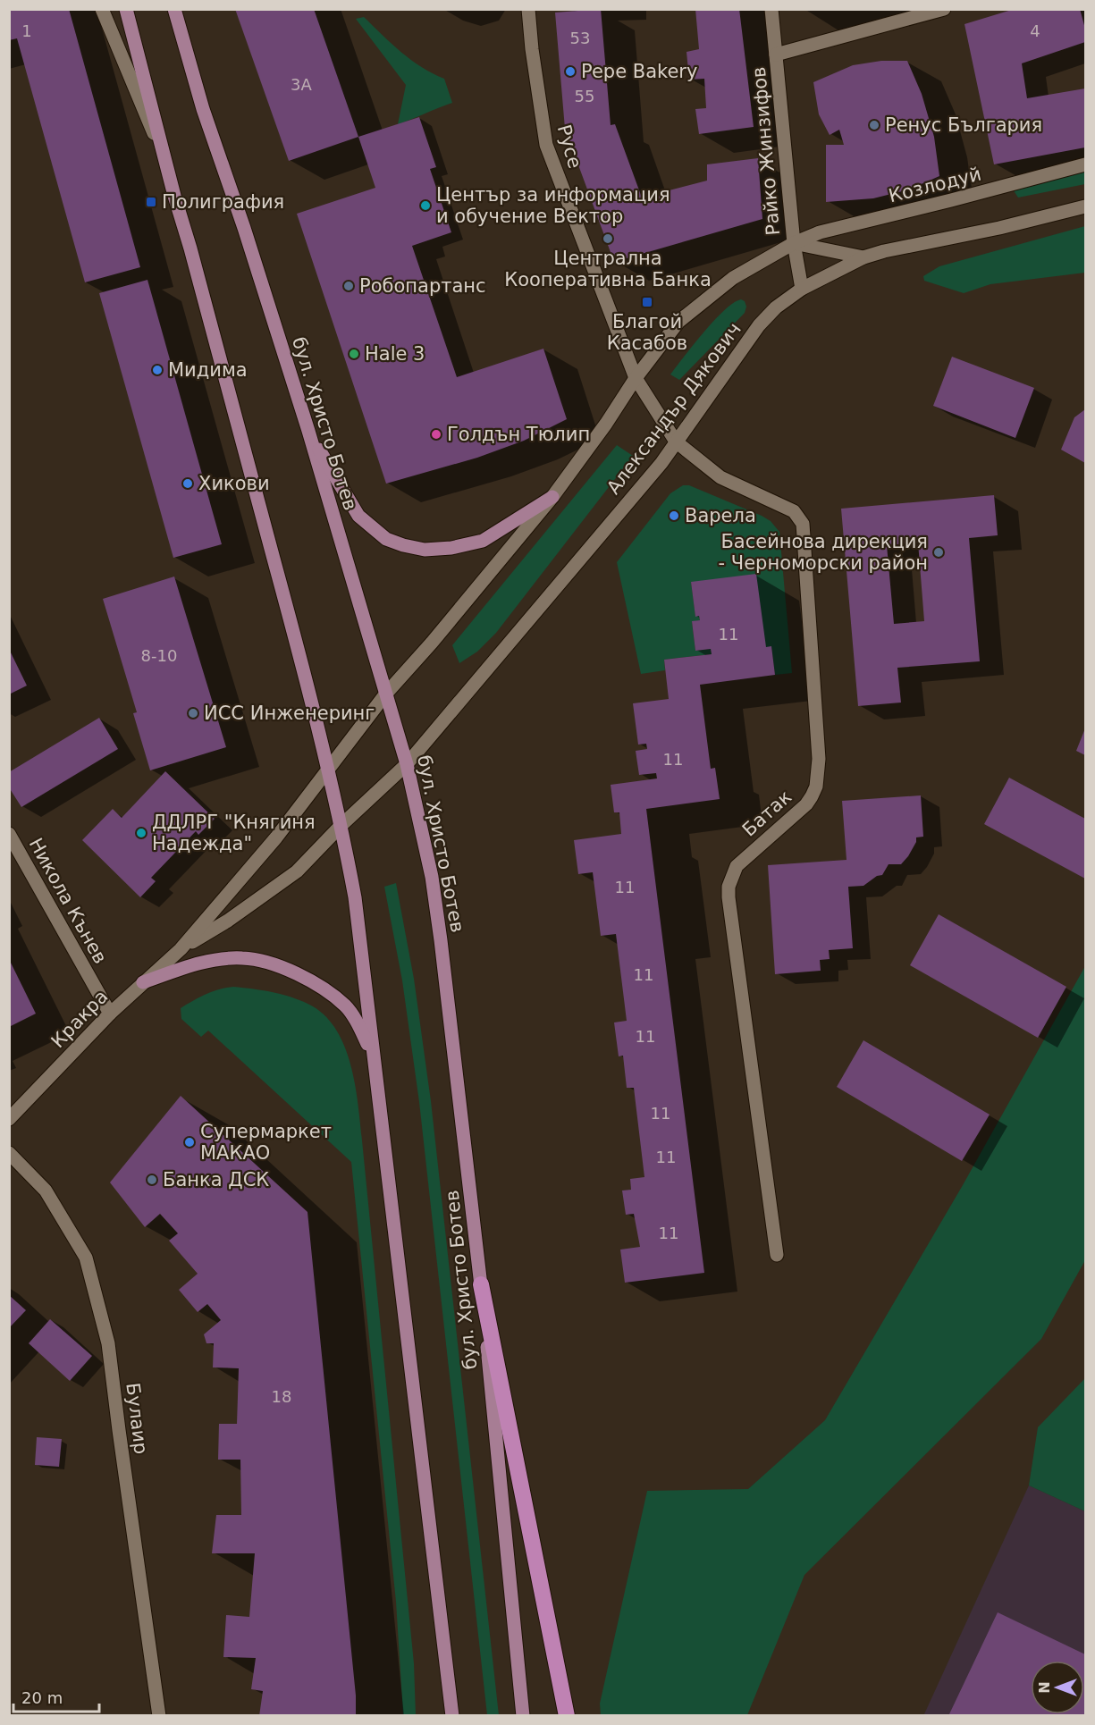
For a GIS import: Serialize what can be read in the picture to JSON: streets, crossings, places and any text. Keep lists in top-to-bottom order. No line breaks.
{"streets":{"main road":["бул. Христо Ботев"],"street":["Русе","Райко Жинзифов","Козлодуй","Александър Дякович","Батак","Никола Кънев","Кракра","Булаир"]},"crossings":[["Русе","Батак"],["Райко Жинзифов","Козлодуй"],["Райко Жинзифов","Александър Дякович"],["Александър Дякович","бул. Христо Ботев"],["Александър Дякович","Батак"],["Александър Дякович","Кракра"],["Никола Кънев","Кракра"]],"places":{"other":["Pepe Bakery","Ренус България","Център за информация и обучение Вектор","Централна Кооперативна Банка","Робопартанс","Hale 3","Мидима","Голдън Тюлип","Хикови","Варела","Басейнова дирекция - Черноморски район","ИСС Инженеринг","ДДЛРГ \"Княгиня Надежда\"","Супермаркет МАКАО","Банка ДСК"],"transit":["Полиграфия","Благой Касабов"]},"house_numbers":["1","4","53","3А","55","11","8-10","11","11","11","11","11","11","11","18"],"scale_bar":"20 m","north":"left"}
